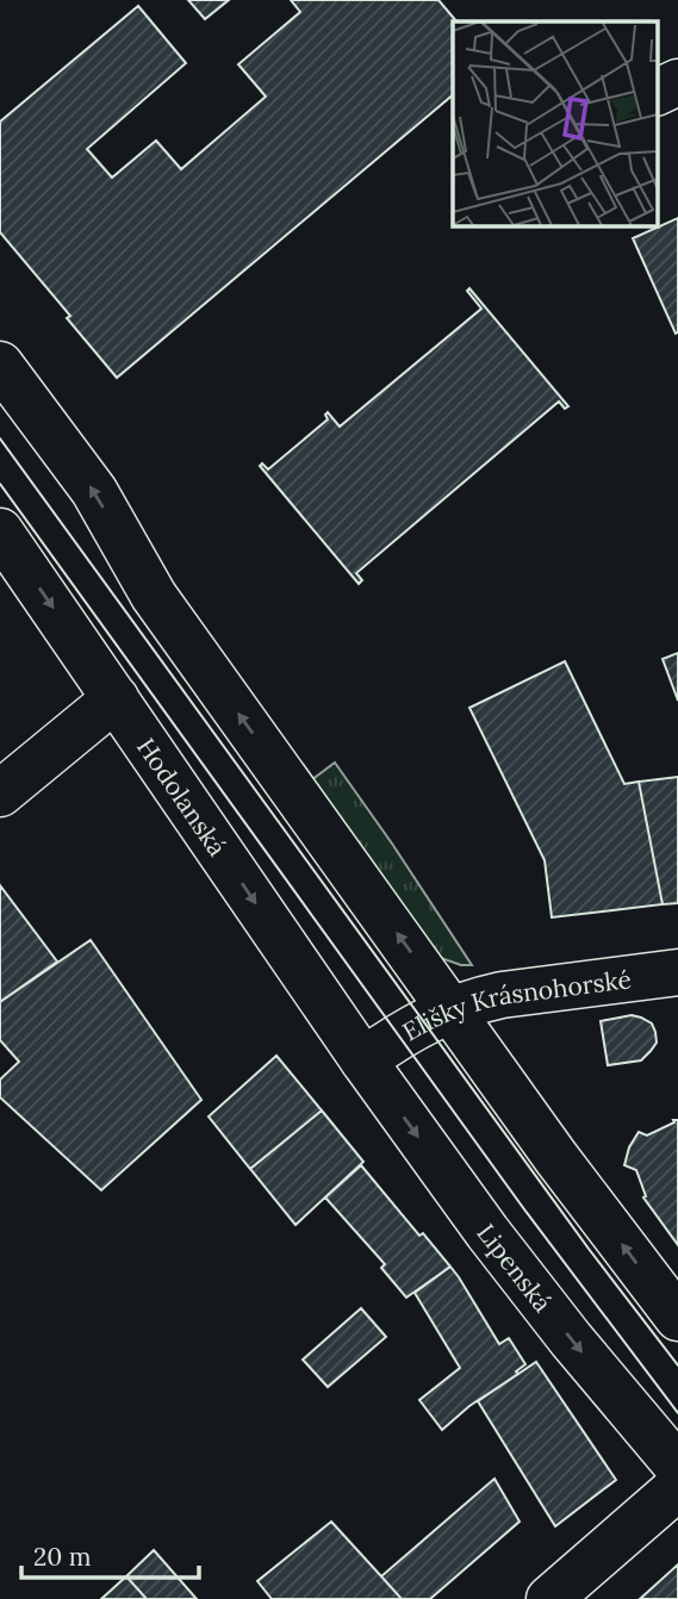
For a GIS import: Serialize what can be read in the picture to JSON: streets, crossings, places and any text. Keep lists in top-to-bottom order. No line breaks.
{"streets":{"main road":["Hodolanská","Elišky Krásnohorské","Lipenská"]},"crossings":[["Hodolanská","Elišky Krásnohorské"],["Hodolanská","Lipenská"],["Elišky Krásnohorské","Lipenská"]],"scale_bar":"20 m"}
